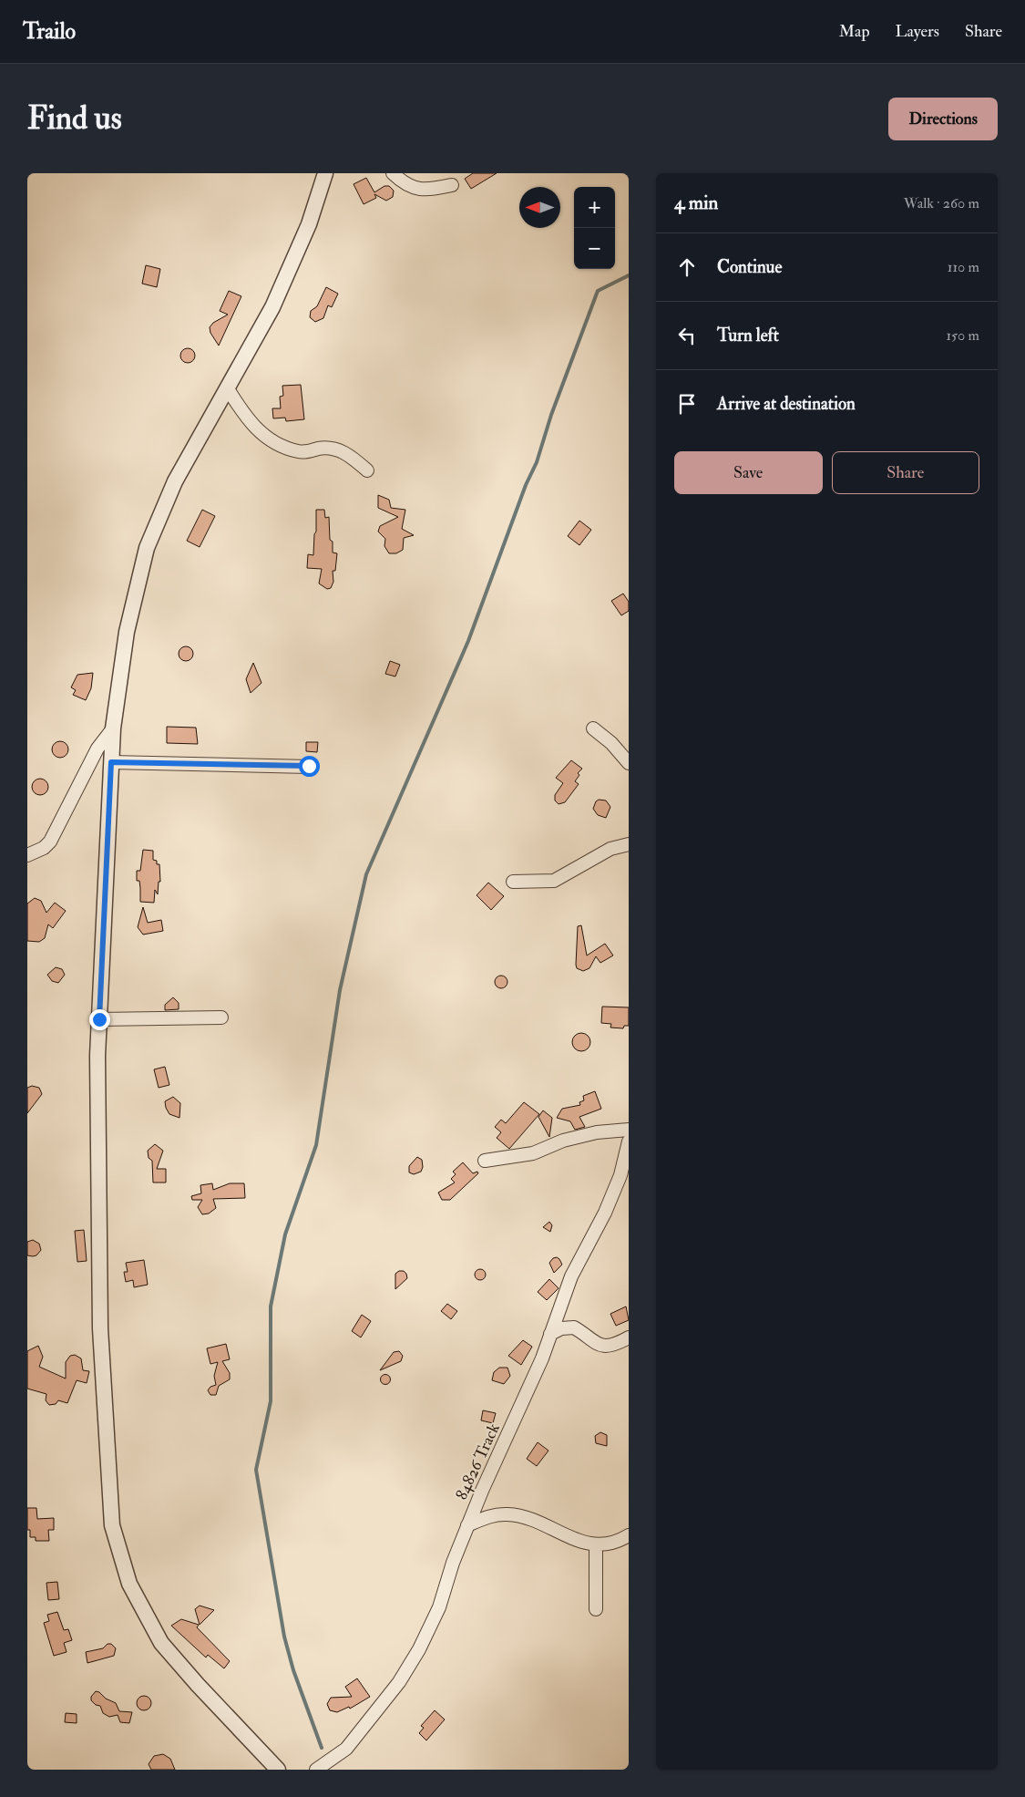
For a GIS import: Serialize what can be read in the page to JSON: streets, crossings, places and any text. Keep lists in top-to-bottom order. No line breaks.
{"streets":{"street":["84826 Track"]},"north":"left","page":{"header":"Trailo","nav":["Map","Layers","Share"],"buttons":["Directions",["Save","Share"]],"title":"Find us","heading":["4 min","Walk · 260 m"],"map_buttons":["+","−"],"list":[["Continue","110 m"],["Turn left","150 m"],"Arrive at destination"]}}
